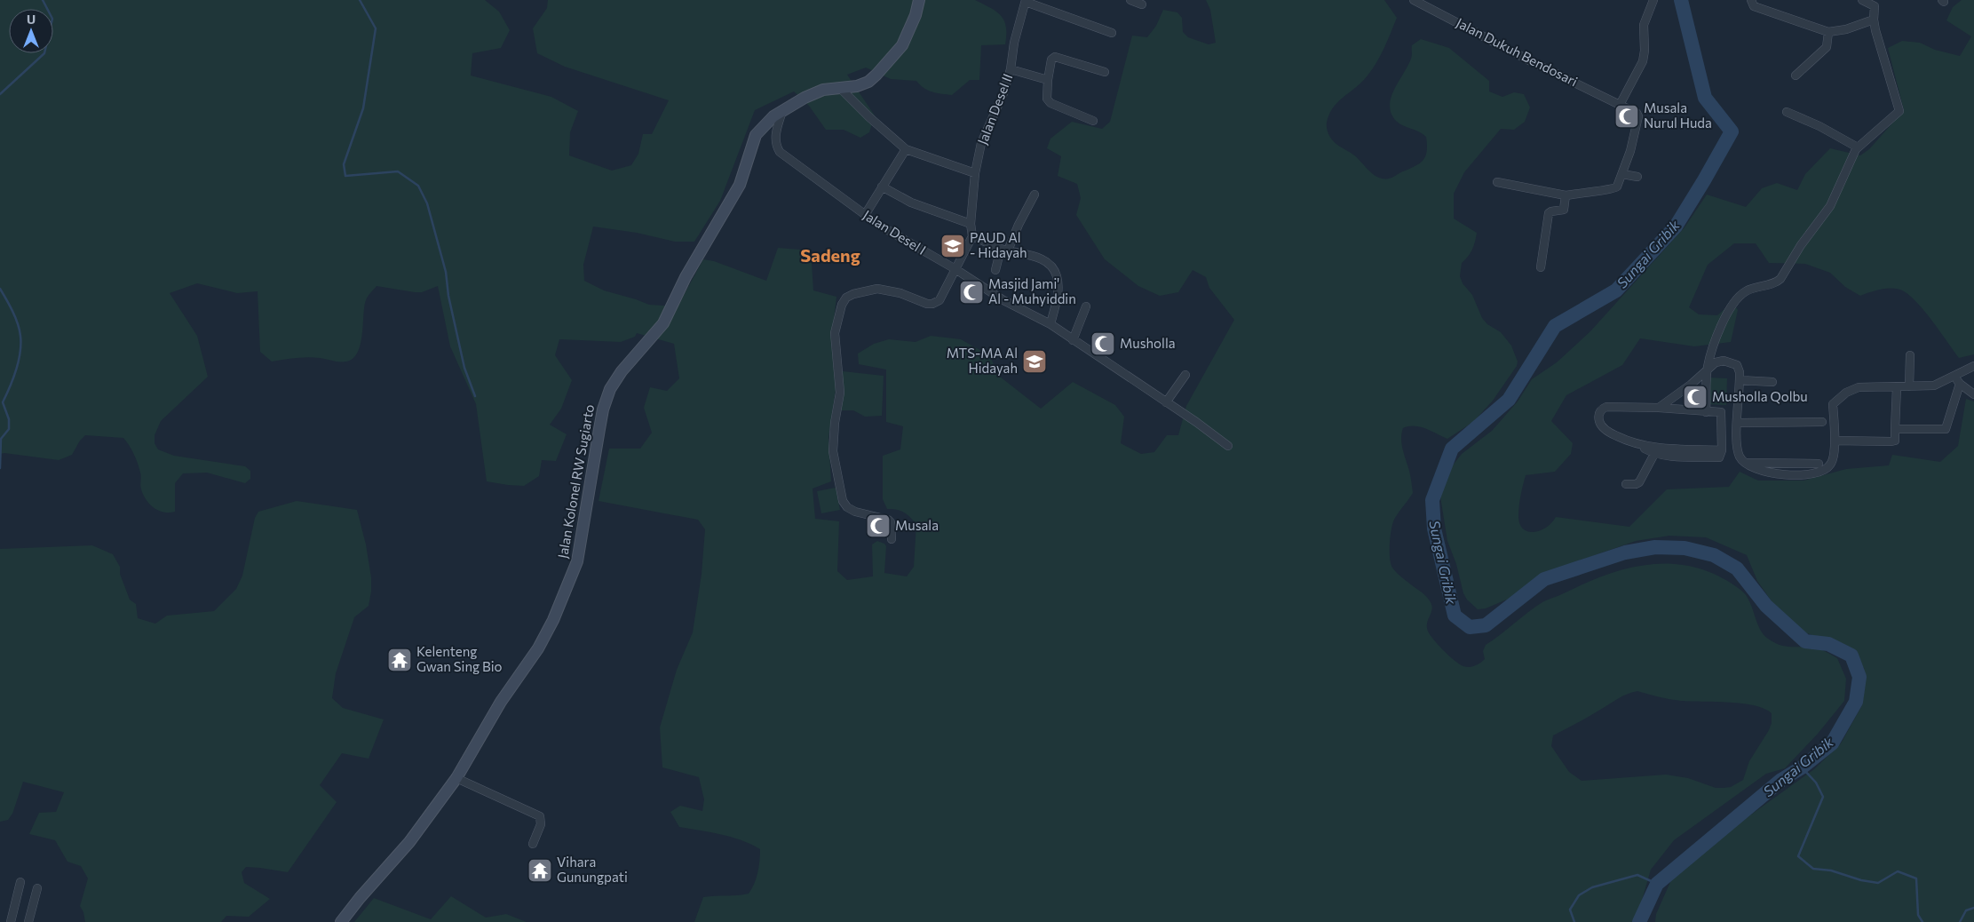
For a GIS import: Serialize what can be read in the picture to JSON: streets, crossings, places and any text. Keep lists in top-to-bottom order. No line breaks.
{"streets":{"main road":["Jalan Kolonel RW Sugiarto"],"street":["Jalan Dukuh Bendosari","Jalan Desel II","Jalan Desel I"]},"crossings":[["Jalan Desel I","Jalan Kolonel RW Sugiarto"]],"districts":["Sadeng"],"water":["Sungai Gribik"],"places":{"mosque":["Musala Nurul Huda","Masjid Jami' Al - Muhyiddin","Musholla","Musholla Qolbu","Musala"],"school or university":["PAUD Al - Hidayah","MTS-MA Al Hidayah"],"temple":["Kelenteng Gwan Sing Bio","Vihara Gunungpati"]},"north":"top"}
